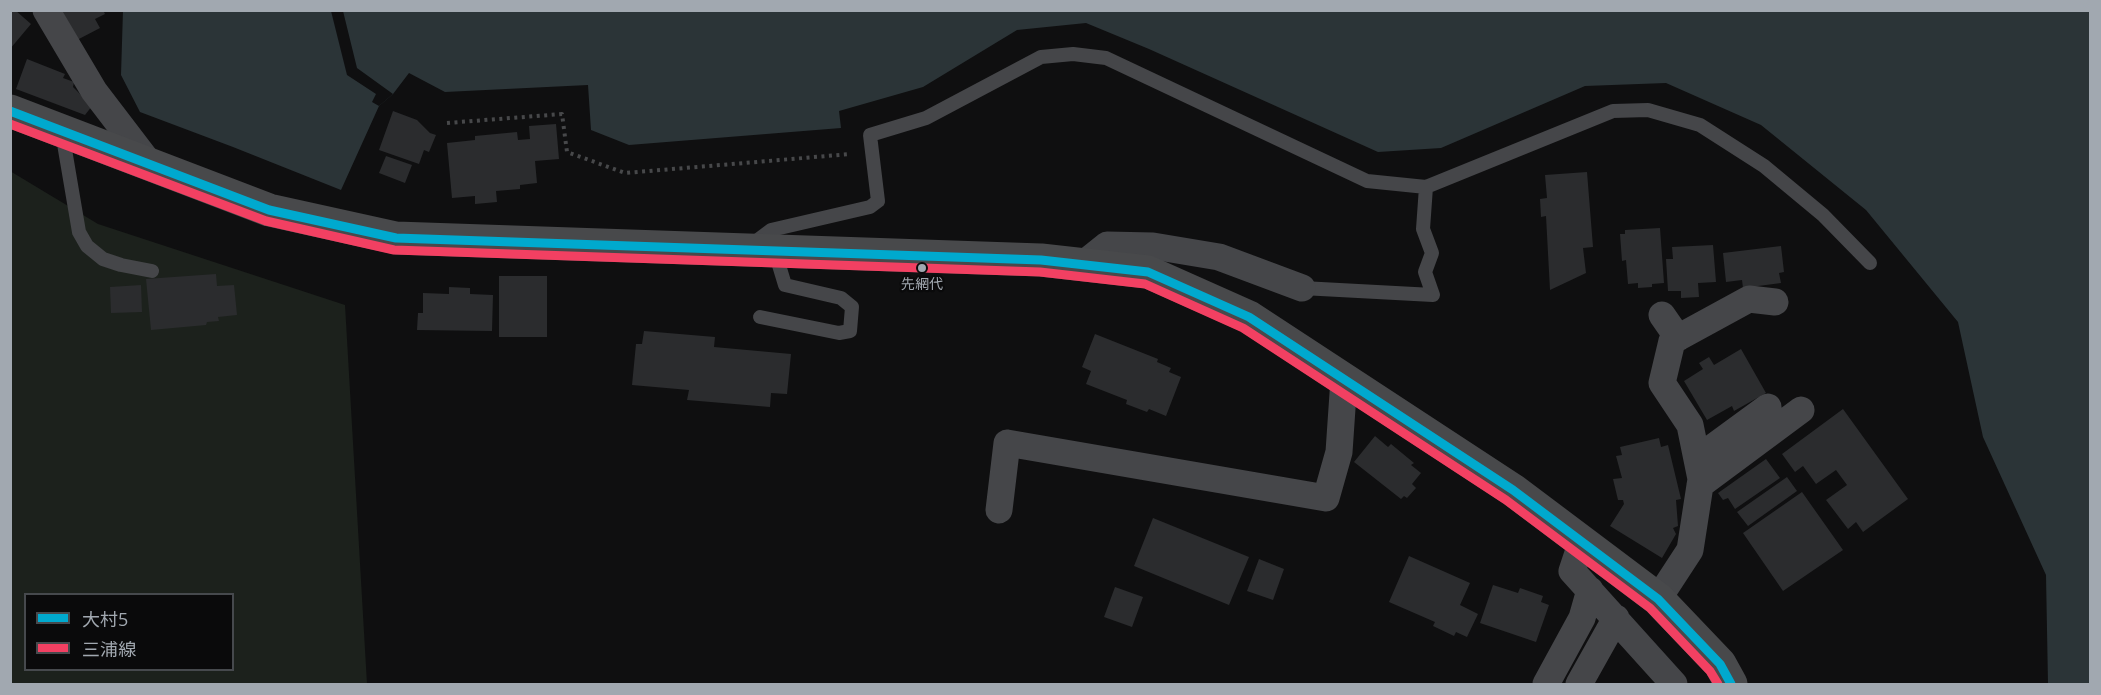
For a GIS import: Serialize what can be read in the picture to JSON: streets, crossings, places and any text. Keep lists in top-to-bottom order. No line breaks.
{"places":["先網代"],"lines":["transit line 大村5","transit line 三浦線"],"legend":["大村5","三浦線"]}
